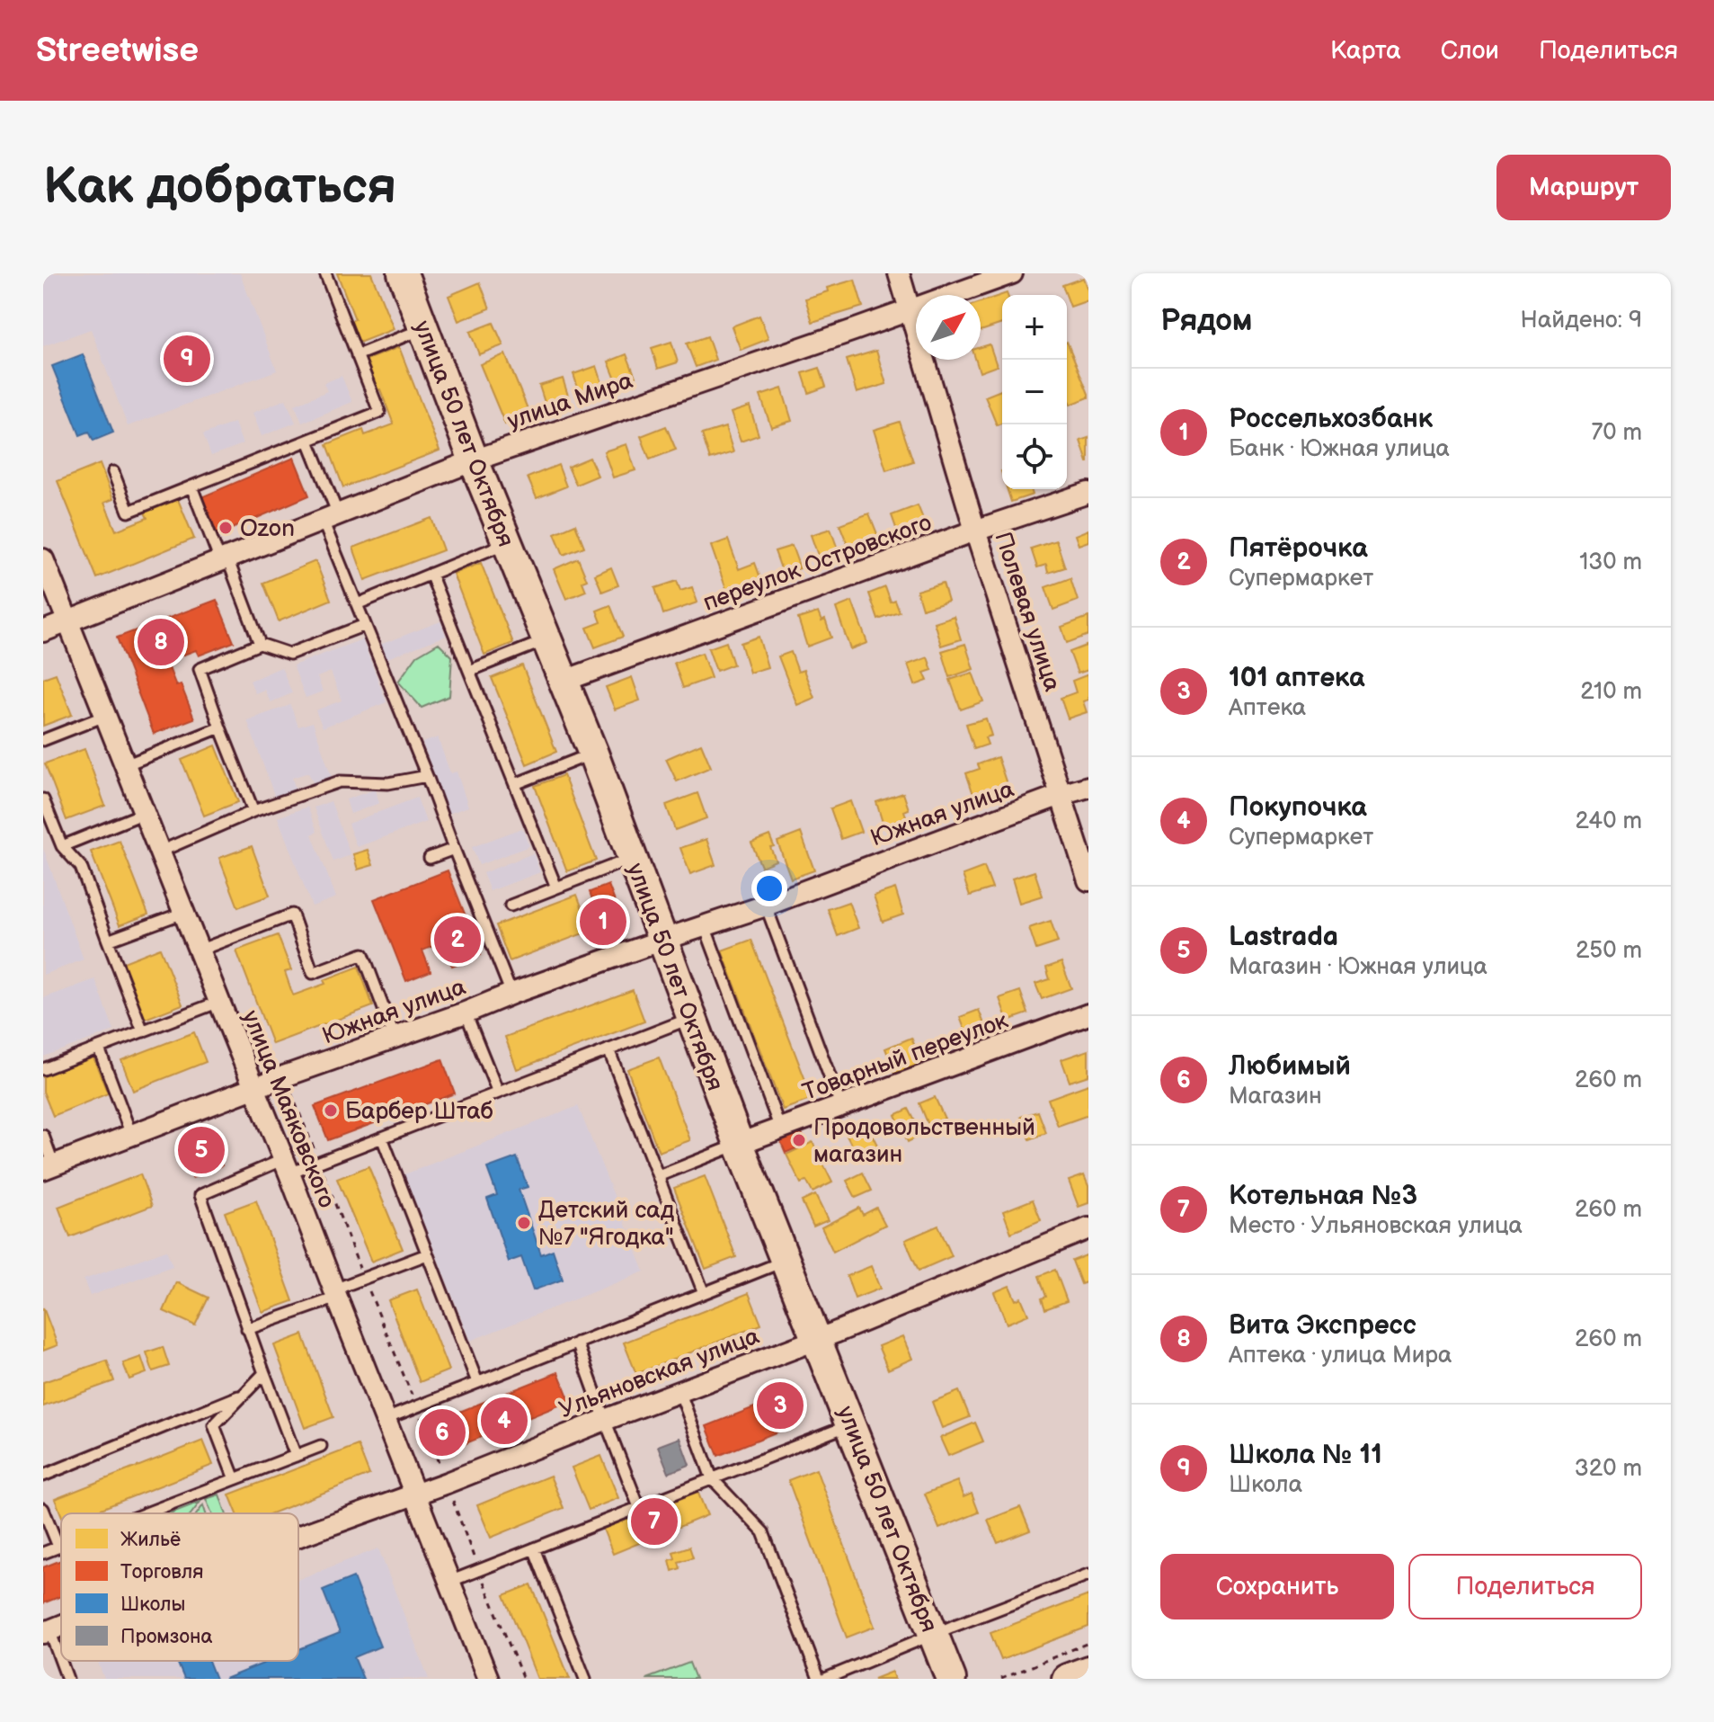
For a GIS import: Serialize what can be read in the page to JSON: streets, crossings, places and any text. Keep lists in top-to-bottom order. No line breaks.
{"streets":{"main road":["улица 50 лет Октября"],"street":["улица Мира","переулок Островского","Полевая улица","Южная улица","Товарный переулок","улица Маяковского","Ульяновская улица"]},"crossings":[["улица Мира","улица 50 лет Октября"],["улица Мира","Полевая улица"],["улица Мира","улица Маяковского"],["улица 50 лет Октября","переулок Островского"],["улица 50 лет Октября","Южная улица"],["улица 50 лет Октября","Товарный переулок"],["улица 50 лет Октября","Ульяновская улица"],["переулок Островского","Полевая улица"],["Полевая улица","Южная улица"],["Южная улица","улица Маяковского"],["улица Маяковского","Ульяновская улица"]],"places":["Ozon","Барбер Штаб","Продовольственный магазин","Детский сад №7 \"Ягодка\""],"legend":["Жильё","Торговля","Школы","Промзона"],"north":"top right","page":{"header":"Streetwise","nav":["Карта","Слои","Поделиться"],"buttons":["Маршрут",["Сохранить","Поделиться"]],"title":"Как добраться","heading":["Рядом","Найдено: 9"],"map_buttons":["+","−"],"pins":["9","8","1","2","5","3","4","6","7"],"list":[{"mark":"1","name":"Россельхозбанк","note":"Банк · Южная улица","value":"70 m"},{"mark":"2","name":"Пятёрочка","note":"Супермаркет","value":"130 m"},{"mark":"3","name":"101 аптека","note":"Аптека","value":"210 m"},{"mark":"4","name":"Покупочка","note":"Супермаркет","value":"240 m"},{"mark":"5","name":"Lastrada","note":"Магазин · Южная улица","value":"250 m"},{"mark":"6","name":"Любимый","note":"Магазин","value":"260 m"},{"mark":"7","name":"Котельная №3","note":"Место · Ульяновская улица","value":"260 m"},{"mark":"8","name":"Вита Экспресс","note":"Аптека · улица Мира","value":"260 m"},{"mark":"9","name":"Школа № 11","note":"Школа","value":"320 m"}]}}
